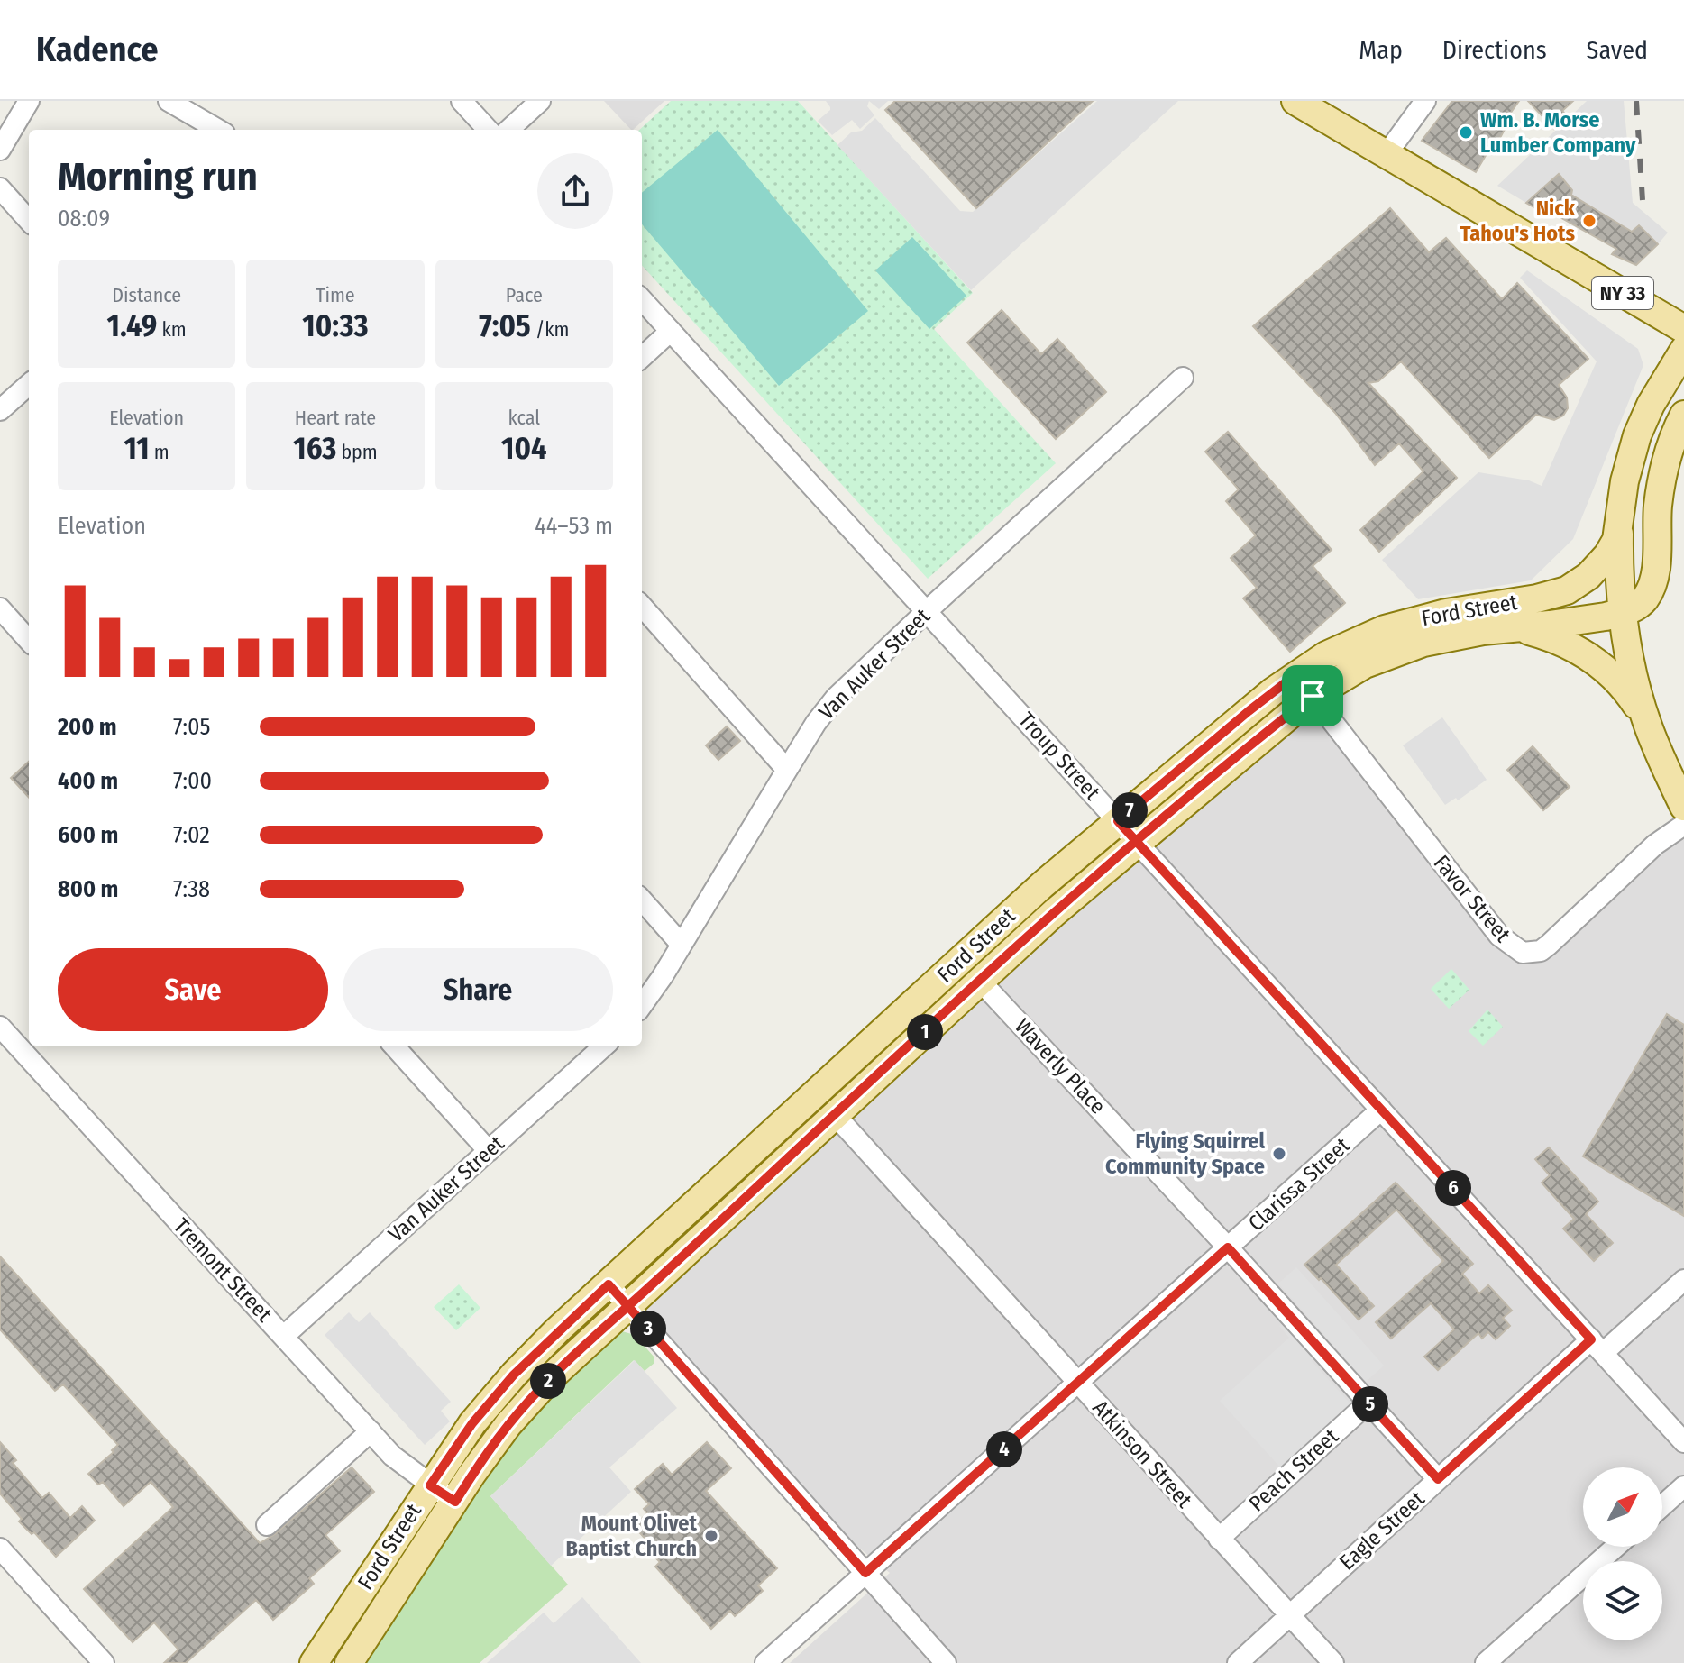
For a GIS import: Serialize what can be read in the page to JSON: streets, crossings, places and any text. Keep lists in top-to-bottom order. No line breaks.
{"streets":{"main road":["NY 33","Ford Street"],"street":["Van Auker Street","Troup Street","Favor Street","Waverly Place","Clarissa Street","Tremont Street","Atkinson Street","Peach Street","Eagle Street"]},"crossings":[["Ford Street","Troup Street"],["Ford Street","Favor Street"],["Ford Street","Waverly Place"],["Ford Street","Tremont Street"],["Ford Street","Atkinson Street"],["Van Auker Street","Troup Street"],["Van Auker Street","Tremont Street"],["Troup Street","Clarissa Street"],["Troup Street","Eagle Street"],["Waverly Place","Clarissa Street"],["Waverly Place","Peach Street"],["Waverly Place","Eagle Street"],["Clarissa Street","Atkinson Street"],["Atkinson Street","Peach Street"],["Atkinson Street","Eagle Street"]],"places":["Wm. B. Morse Lumber Company","Nick Tahou's Hots","Flying Squirrel Community Space","Mount Olivet Baptist Church"],"north":"top right","page":{"header":"Kadence","nav":["Map","Directions","Saved"],"heading":["Morning run","08:09"],"stats":[["Distance","1.49 km"],["Time","10:33"],["Pace","7:05 /km"],["Elevation","11 m"],["Heart rate","163 bpm"],["kcal","104"]],"chart":["Elevation","44–53 m"],"list":[{"name":"200 m","note":"7:05"},{"name":"400 m","note":"7:00"},{"name":"600 m","note":"7:02"},{"name":"800 m","note":"7:38"}],"pins":["7","1","6","3","2","5","4"],"buttons":["Save","Share"]}}
